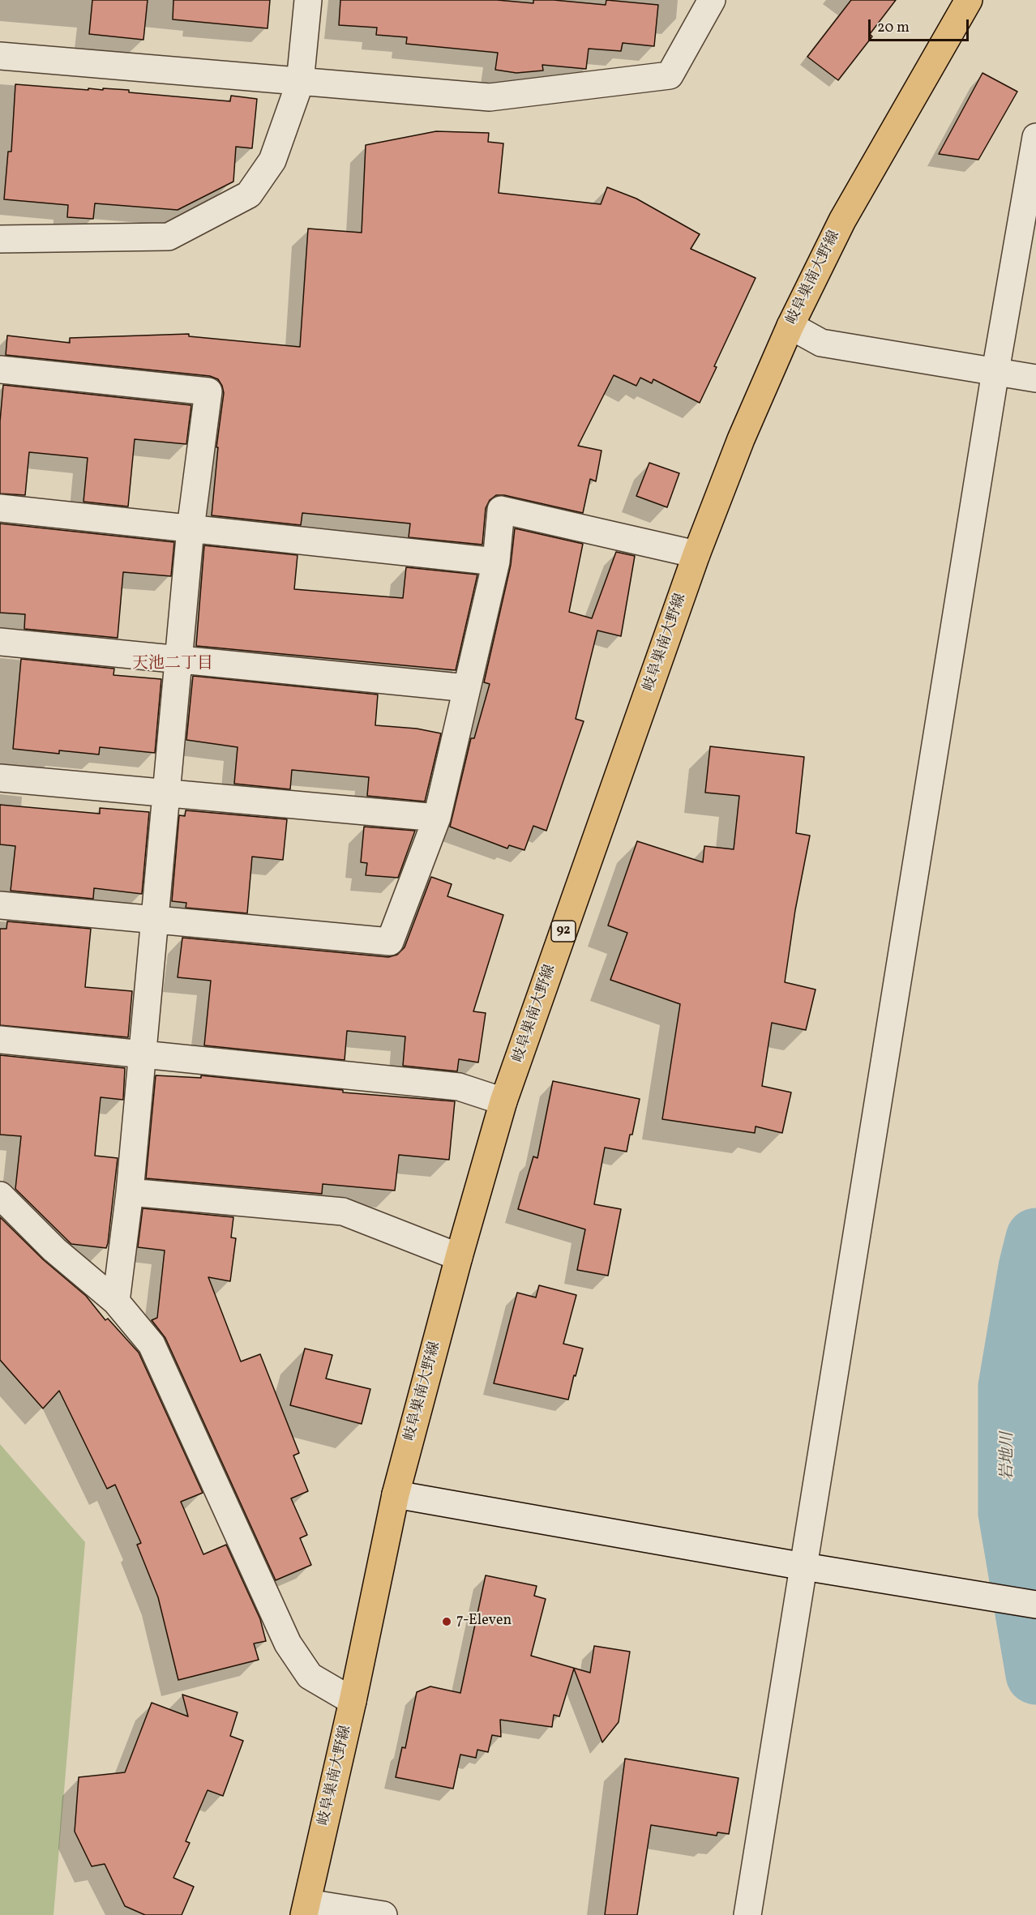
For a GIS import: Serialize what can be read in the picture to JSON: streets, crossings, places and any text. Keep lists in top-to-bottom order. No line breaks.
{"streets":{"main road":["岐阜巣南大野線","92"]},"districts":["天池二丁目"],"water":["岩地川"],"places":["7-Eleven"],"scale_bar":"20 m"}
